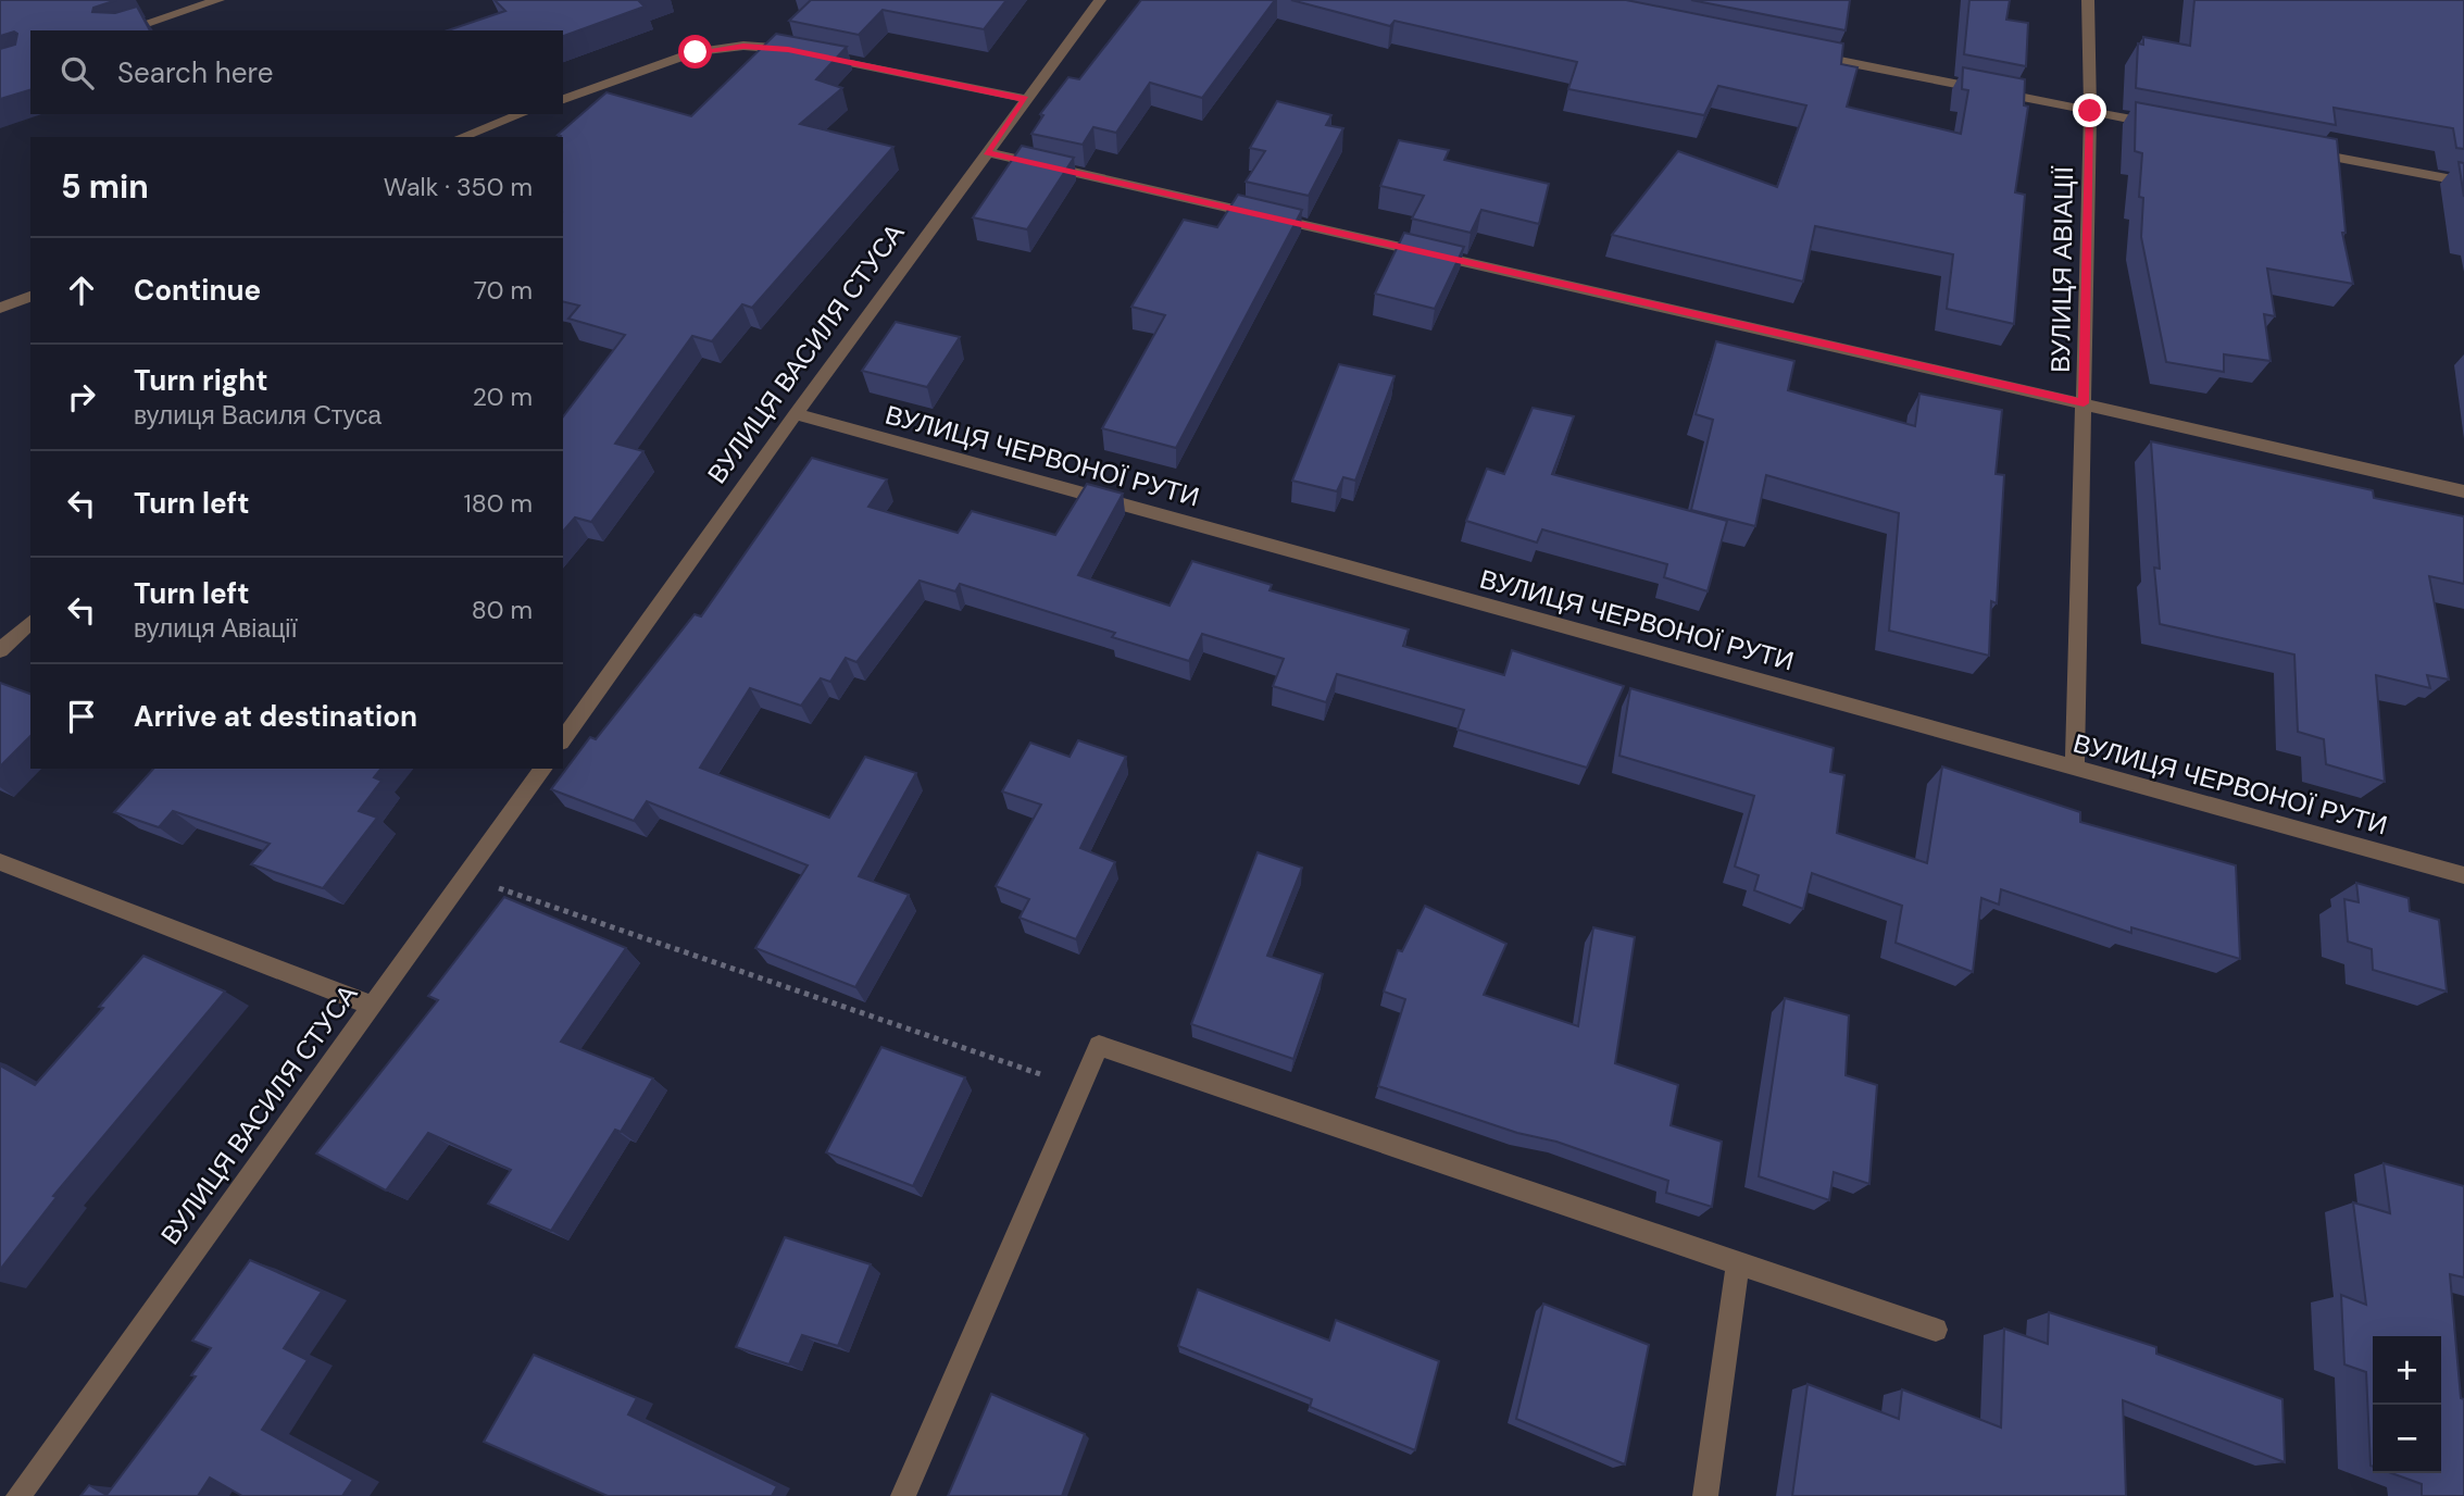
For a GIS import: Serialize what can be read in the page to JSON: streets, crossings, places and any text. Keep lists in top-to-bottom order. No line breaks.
{"streets":{"street":["ВУЛИЦЯ АВІАЦІЇ","ВУЛИЦЯ ВАСИЛЯ СТУСА","ВУЛИЦЯ ЧЕРВОНОЇ РУТИ"]},"crossings":[["ВУЛИЦЯ АВІАЦІЇ","ВУЛИЦЯ ЧЕРВОНОЇ РУТИ"],["ВУЛИЦЯ ВАСИЛЯ СТУСА","ВУЛИЦЯ ЧЕРВОНОЇ РУТИ"]],"page":{"search":"Search here","heading":["5 min","Walk · 350 m"],"list":[["Continue","70 m"],["Turn right","вулиця Василя Стуса","20 m"],["Turn left","180 m"],["Turn left","вулиця Авіації","80 m"],"Arrive at destination"],"map_buttons":["+","−"]}}
